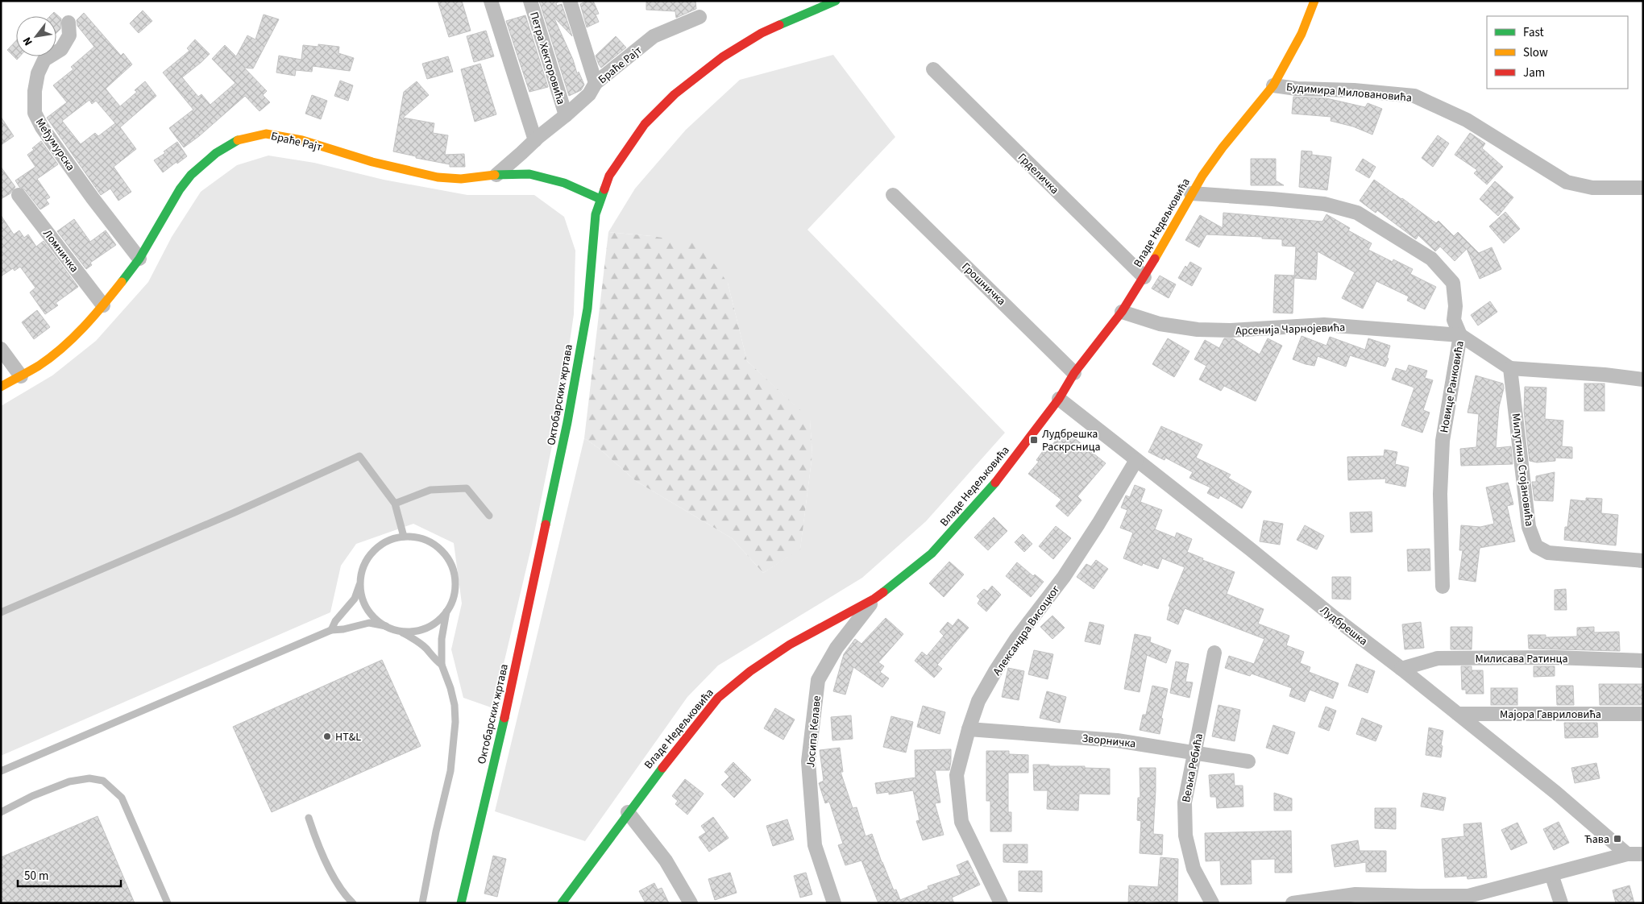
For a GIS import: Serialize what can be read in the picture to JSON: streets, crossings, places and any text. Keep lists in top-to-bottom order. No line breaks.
{"streets":{"street":["Петра Хекторовића","Браће Рајт","Будимира Миловановића","Међумурска","Грделичка","Владе Недељковића","Ломничка","Грошничка","Арсенија Чарнојевића","Новице Ранковића","Октобарских жртава","Милутина Стојановића","Лудбрешка","Александра Висоцког","Милисава Ратинца","Мајора Гавриловића","Јосипа Келаве","Зворничка","Вељка Ребића"]},"crossings":[["Петра Хекторовића","Браће Рајт"],["Браће Рајт","Међумурска"],["Браће Рајт","Ломничка"],["Браће Рајт","Октобарских жртава"],["Будимира Миловановића","Владе Недељковића"],["Грделичка","Владе Недељковића"],["Владе Недељковића","Грошничка"],["Владе Недељковића","Арсенија Чарнојевића"],["Владе Недељковића","Новице Ранковића"],["Владе Недељковића","Лудбрешка"],["Владе Недељковића","Јосипа Келаве"],["Арсенија Чарнојевића","Новице Ранковића"],["Лудбрешка","Александра Висоцког"],["Лудбрешка","Милисава Ратинца"],["Лудбрешка","Мајора Гавриловића"],["Александра Висоцког","Зворничка"],["Зворничка","Вељка Ребића"]],"places":{"transit":["Лудбрешка Раскрсница","Ћава"],"other":["HT&L"]},"legend":["Fast","Slow","Jam"],"scale_bar":"50 m","north":"bottom left"}
